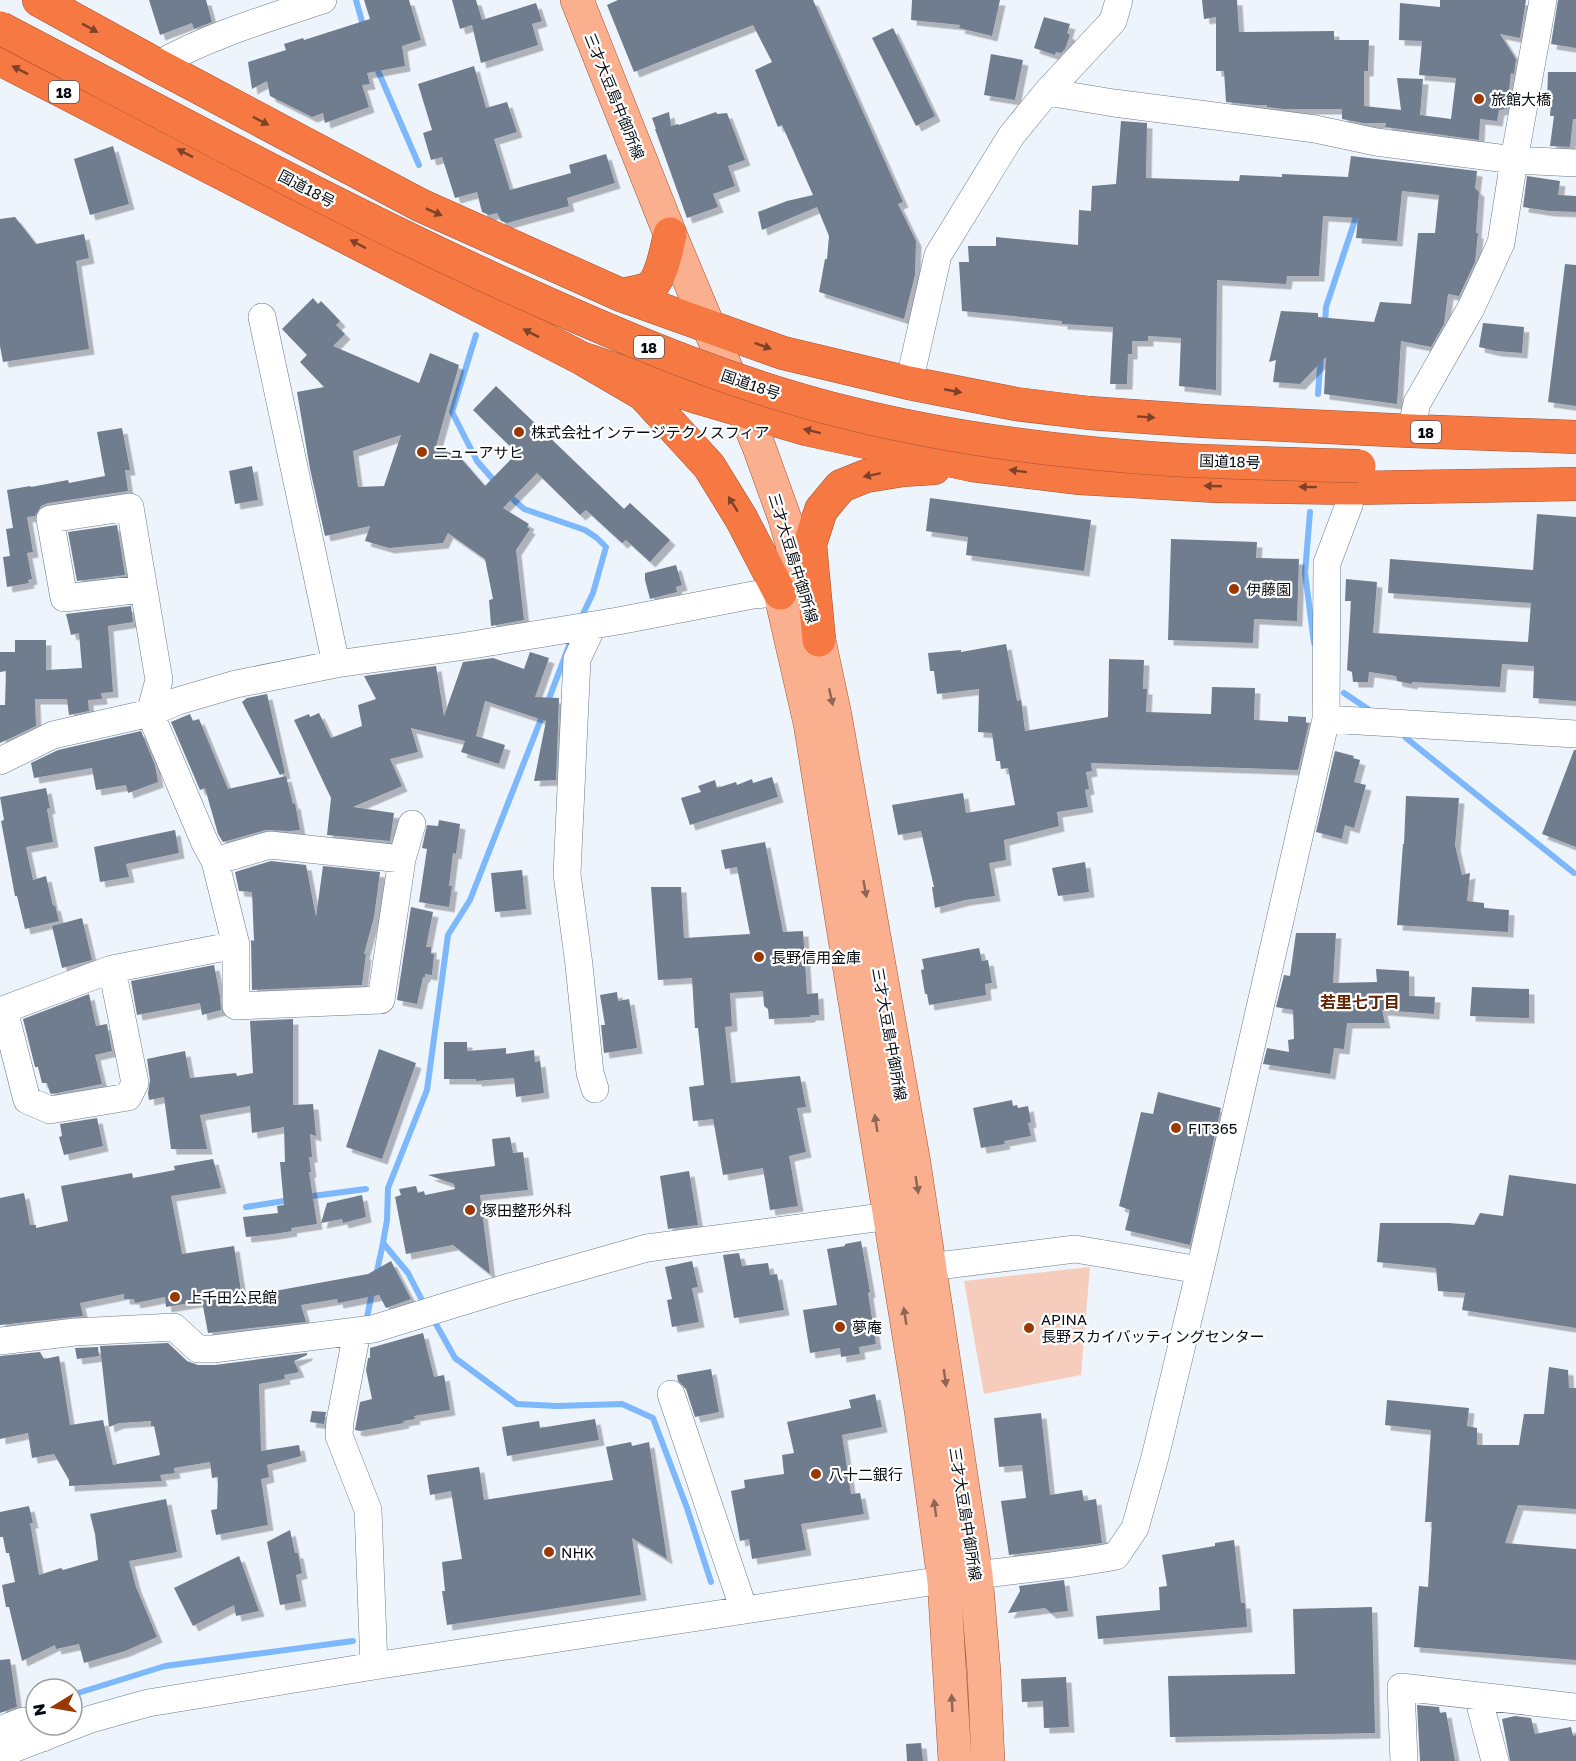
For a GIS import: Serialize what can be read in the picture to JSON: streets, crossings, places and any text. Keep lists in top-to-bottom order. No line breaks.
{"streets":{"highway":["18","国道18号"],"main road":["三才大豆島中御所線"]},"crossings":[["18","三才大豆島中御所線"],["18","国道18号"]],"districts":["若里七丁目"],"places":["旅館大橋","株式会社インテージテクノスフィア","ニューアサヒ","伊藤園","長野信用金庫","FIT365","塚田整形外科","上千田公民館","夢庵","APINA 長野スカイバッティングセンター","八十二銀行","NHK"],"north":"left"}
